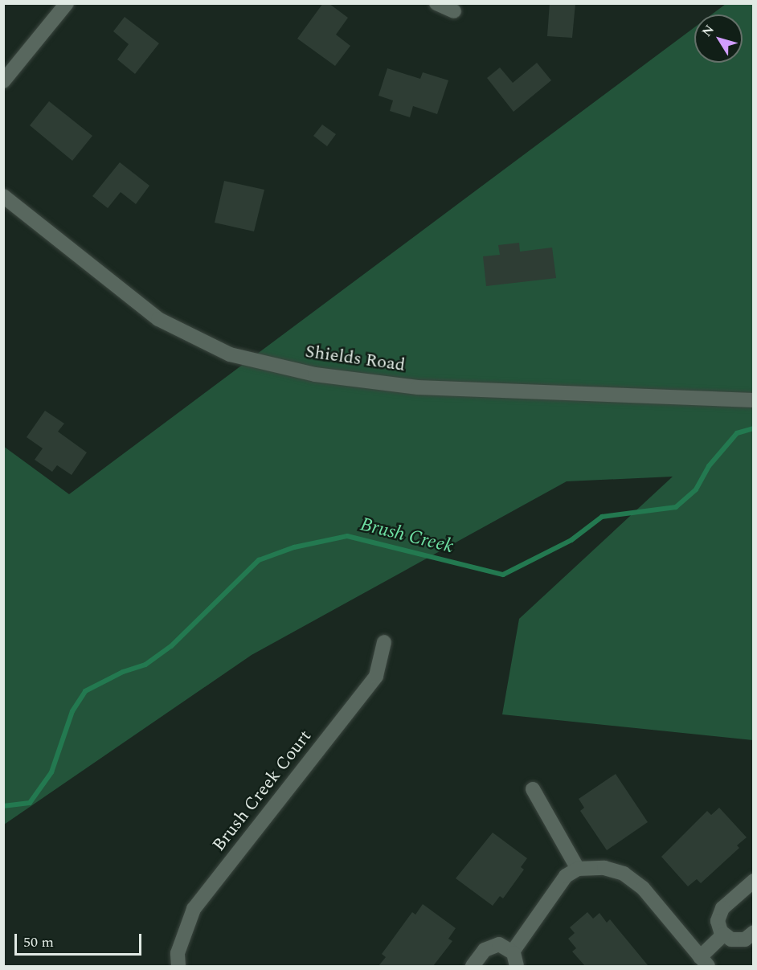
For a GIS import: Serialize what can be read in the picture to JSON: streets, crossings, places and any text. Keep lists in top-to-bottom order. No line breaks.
{"streets":{"street":["Shields Road","Brush Creek Court"]},"water":["Brush Creek"],"scale_bar":"50 m","north":"top left"}
